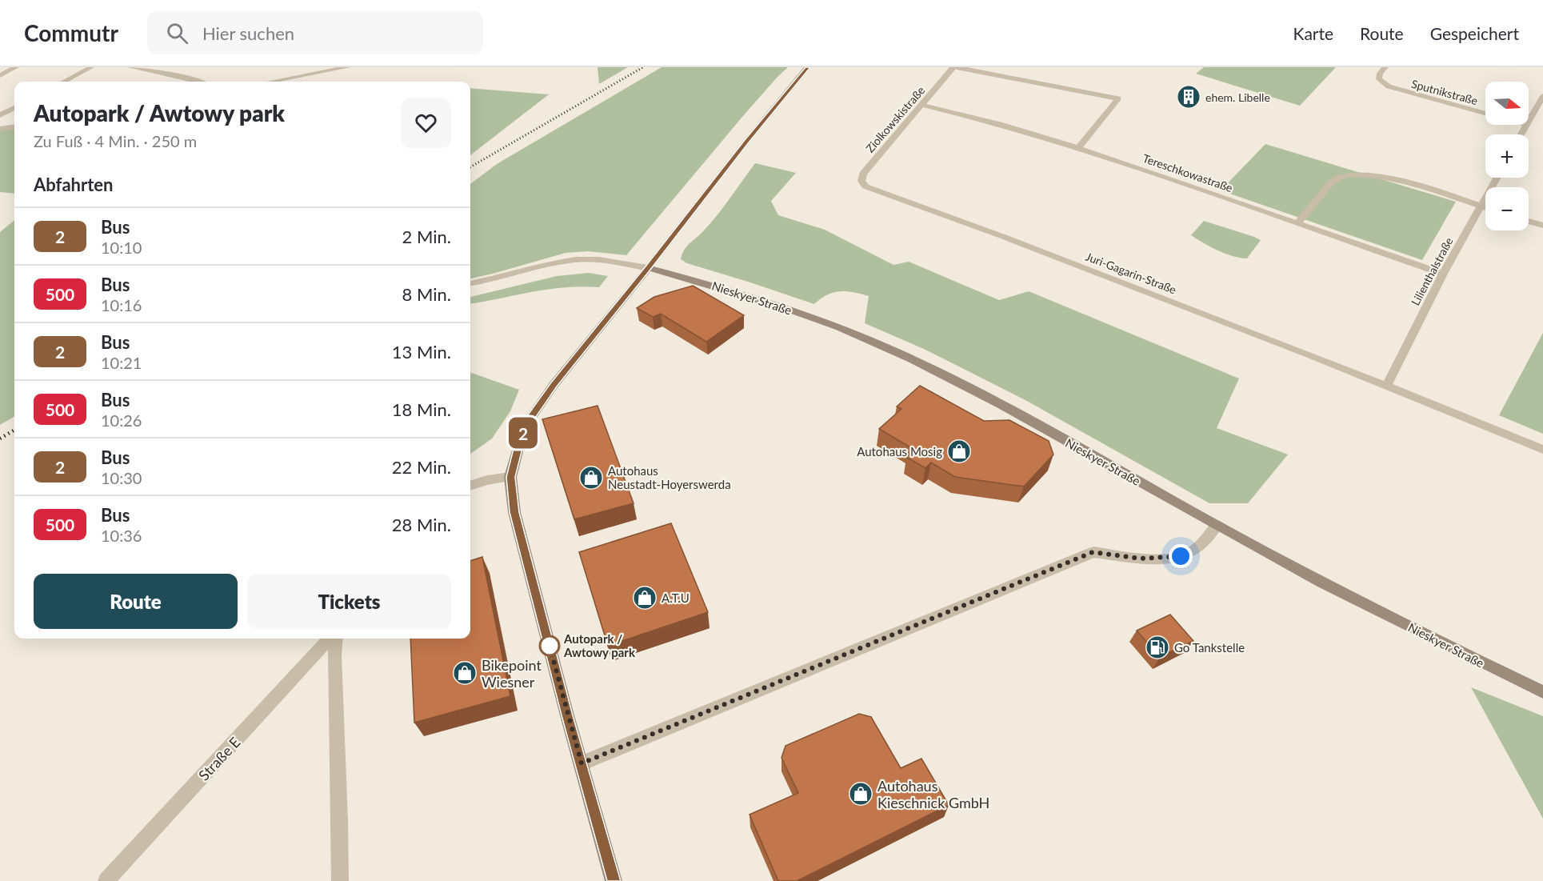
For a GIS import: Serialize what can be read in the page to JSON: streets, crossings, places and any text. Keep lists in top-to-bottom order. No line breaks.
{"streets":{"main road":["Nieskyer Straße"],"street":["Sputnikstraße","Ziolkowskistraße","Tereschkowastraße","Lilienthalstraße","Juri-Gagarin-Straße","Straße E"]},"crossings":[["Ziolkowskistraße","Tereschkowastraße"],["Ziolkowskistraße","Juri-Gagarin-Straße"],["Tereschkowastraße","Lilienthalstraße"],["Lilienthalstraße","Juri-Gagarin-Straße"]],"places":{"building":["ehem. Libelle"],"shop":["Autohaus Mosig","Autohaus Neustadt-Hoyerswerda","A.T.U","Bikepoint Wiesner","Autohaus Kieschnick GmbH"],"other":["Autopark / Awtowy park"],"fuel station":["Go Tankstelle"]},"lines":["bus line 2"],"north":"right","page":{"header":"Commutr","search":"Hier suchen","nav":["Karte","Route","Gespeichert"],"on_map":"2","map_buttons":["+","−"],"heading":[["Autopark / Awtowy park","Zu Fuß · 4 Min. · 250 m"],"Abfahrten"],"list":[{"mark":"2","name":"Bus","note":"10:10","value":"2 Min."},{"mark":"500","name":"Bus","note":"10:16","value":"8 Min."},{"mark":"2","name":"Bus","note":"10:21","value":"13 Min."},{"mark":"500","name":"Bus","note":"10:26","value":"18 Min."},{"mark":"2","name":"Bus","note":"10:30","value":"22 Min."},{"mark":"500","name":"Bus","note":"10:36","value":"28 Min."}],"buttons":["Route","Tickets"]}}
